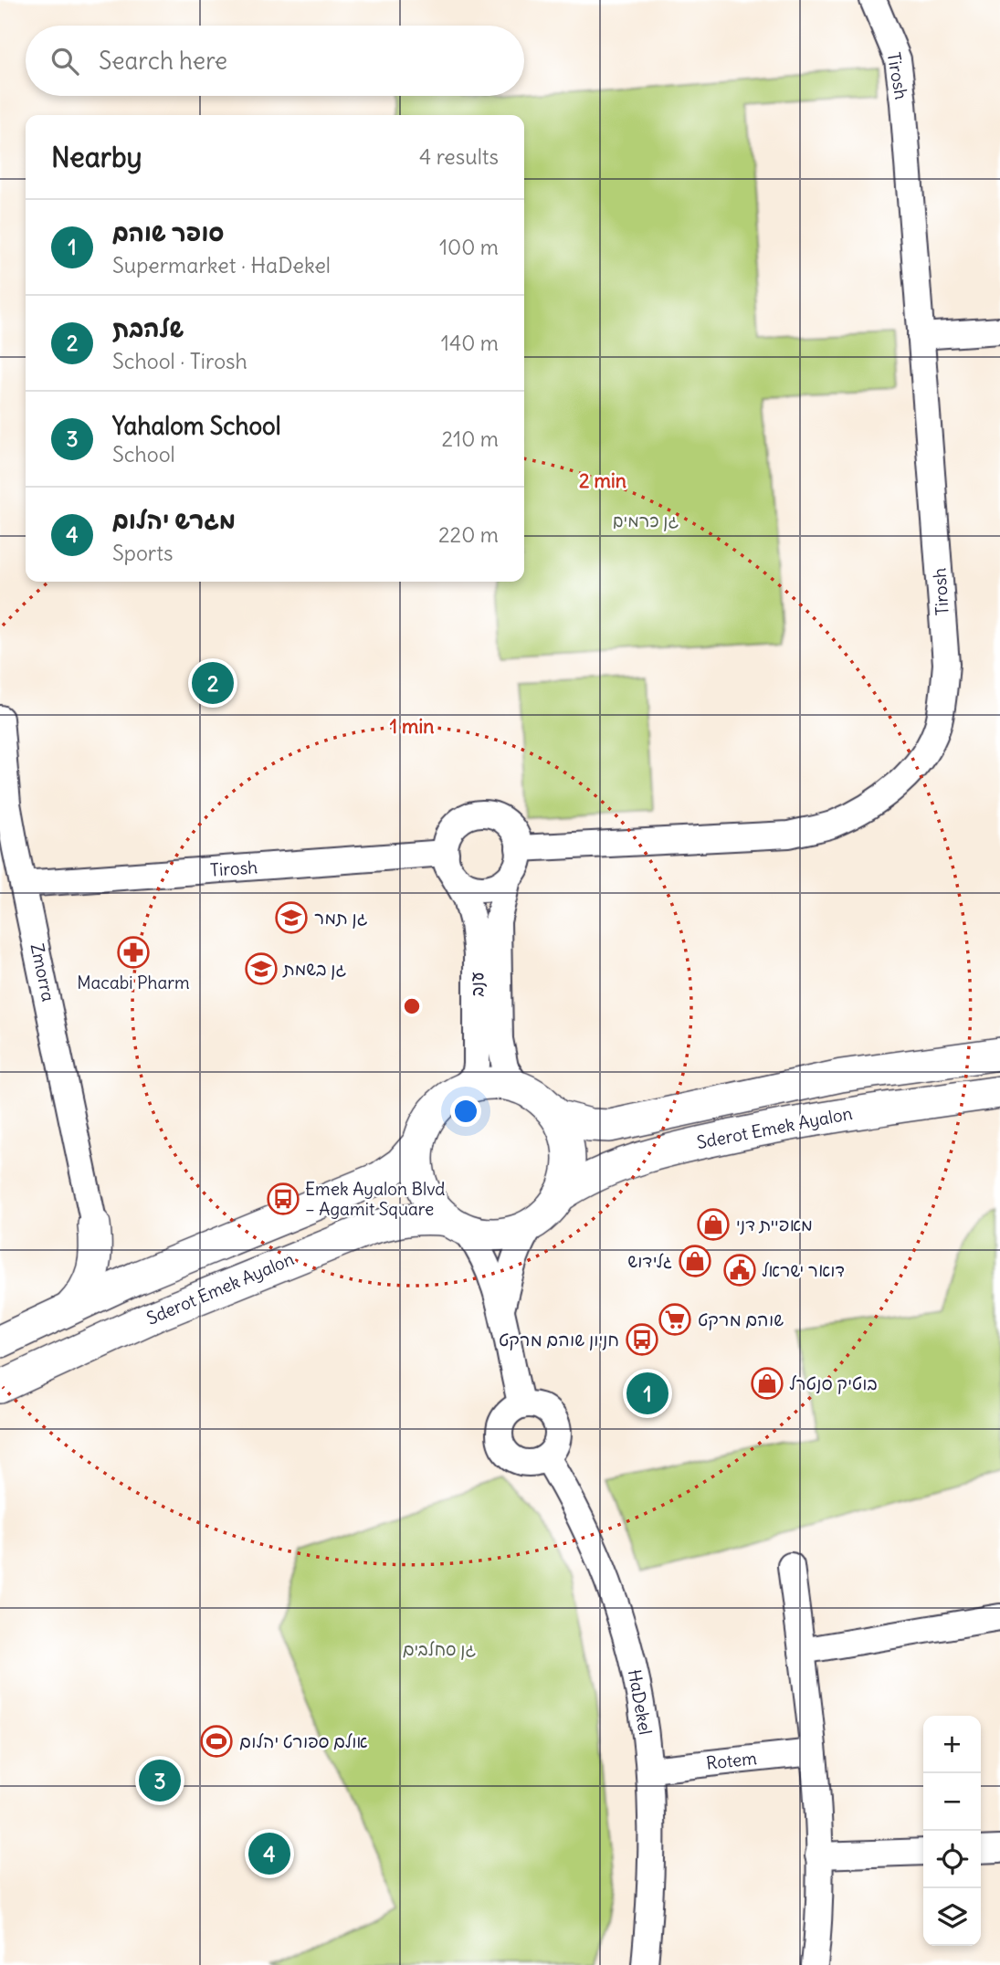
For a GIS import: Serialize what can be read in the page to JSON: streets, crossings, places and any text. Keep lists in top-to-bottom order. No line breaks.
{"streets":{"main road":["Sderot Emek Ayalon"],"street":["Tirosh","Zmorra","ענב","HaDekel","Rotem"]},"crossings":[["Tirosh","Zmorra"],["Tirosh","ענב"],["ענב","Sderot Emek Ayalon"],["HaDekel","Rotem"]],"parks":["גן כרמים","גן סחלבים"],"places":{"school or university":["גן תמר","גן בשמת"],"pharmacy":["Macabi Pharm"],"bus stop":["Emek Ayalon Blvd – Agamit Square","חניון שוהם מרקט"],"shop":["מאפיית דני","גלידוש","בוטיק סנטרל"],"public building":["דואר ישראל"],"supermarket":["שוהם מרקט"],"sports":["אולם ספורט יהלום"]},"page":{"search":"Search here","heading":["Nearby","4 results"],"list":[{"mark":"1","name":"סופר שוהם","note":"Supermarket · HaDekel","value":"100 m"},{"mark":"2","name":"שלהבת","note":"School · Tirosh","value":"140 m"},{"mark":"3","name":"Yahalom School","note":"School","value":"210 m"},{"mark":"4","name":"מגרש יהלום","note":"Sports","value":"220 m"}],"pins":["2","1","3","4"],"map_buttons":["+","−"]},"rings":["2 min","1 min"]}
